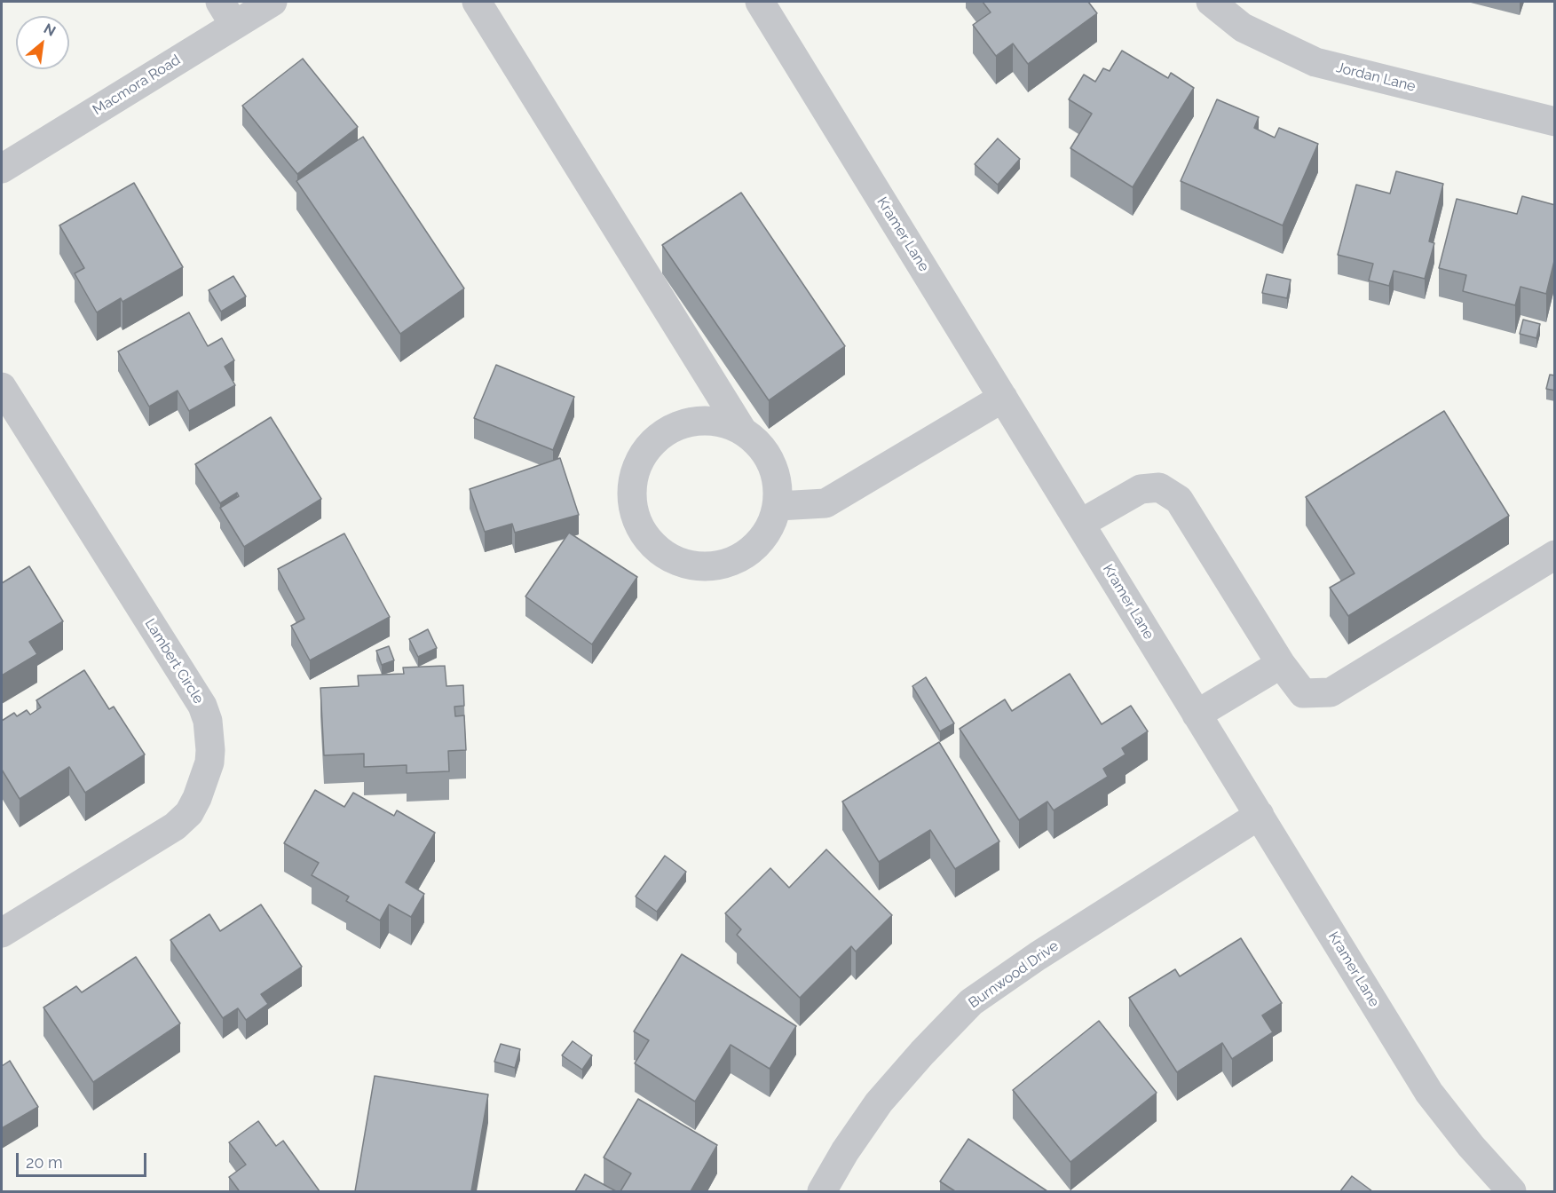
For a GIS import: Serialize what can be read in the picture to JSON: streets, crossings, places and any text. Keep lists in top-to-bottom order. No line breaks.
{"streets":{"street":["Jordan Lane","Macmora Road","Kramer Lane","Lambert Circle","Burnwood Drive"]},"crossings":[["Kramer Lane","Burnwood Drive"]],"scale_bar":"20 m","north":"top right"}
